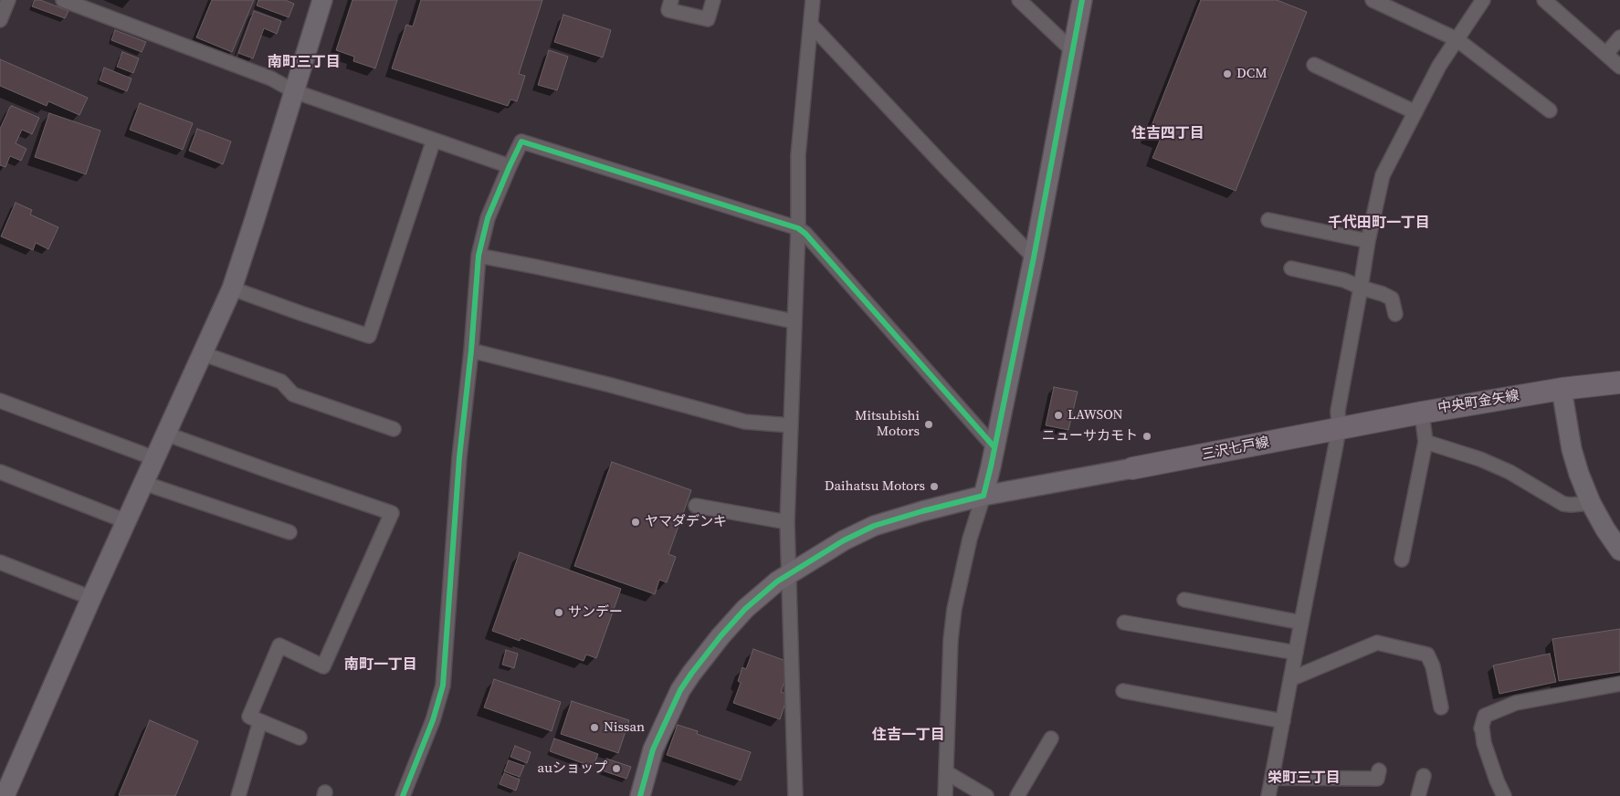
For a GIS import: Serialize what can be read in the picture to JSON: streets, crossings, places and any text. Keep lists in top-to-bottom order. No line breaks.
{"streets":{"main road":["中央町金矢線","三沢七戸線"]},"crossings":[["中央町金矢線","三沢七戸線"]],"districts":["南町三丁目","住吉四丁目","千代田町一丁目","南町一丁目","住吉一丁目","栄町三丁目"],"places":["DCM","LAWSON","Mitsubishi Motors","ニューサカモト","Daihatsu Motors","ヤマダデンキ","サンデー","Nissan","auショップ"]}
